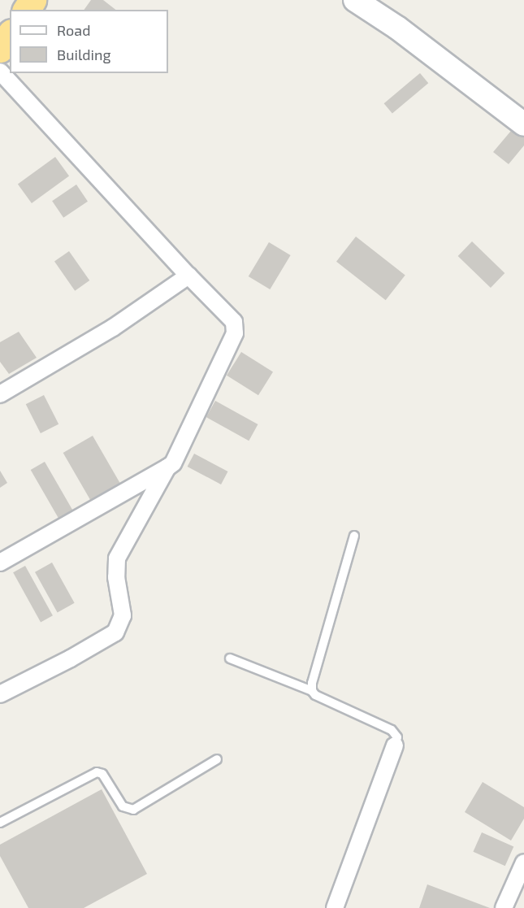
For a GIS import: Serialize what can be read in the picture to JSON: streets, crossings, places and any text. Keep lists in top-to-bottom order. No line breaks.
{"legend":["Road","Building"]}
